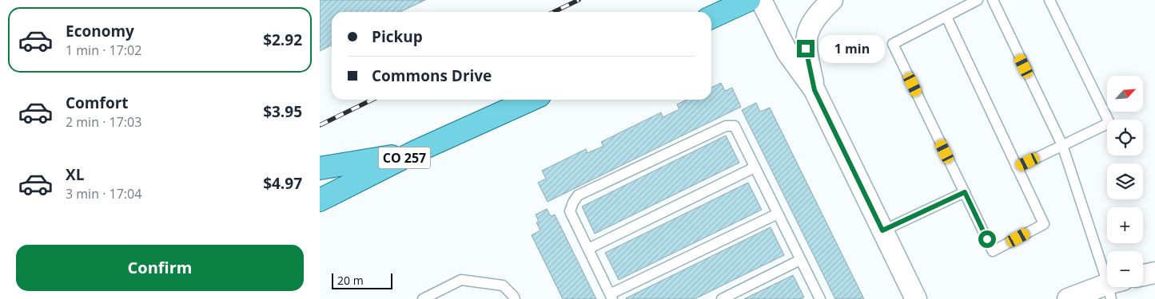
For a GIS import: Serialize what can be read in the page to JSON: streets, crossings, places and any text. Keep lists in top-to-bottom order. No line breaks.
{"streets":{"main road":["CO 257"]},"scale_bar":"20 m","north":"top right","page":{"list":[{"name":"Economy","note":"1 min · 17:02","value":"$2.92"},{"name":"Comfort","note":"2 min · 17:03","value":"$3.95"},{"name":"XL","note":"3 min · 17:04","value":"$4.97"}],"banner":["Pickup","Commons Drive"],"bubble":"1 min","map_buttons":["+","−"],"buttons":"Confirm","scale":"20 m"}}
